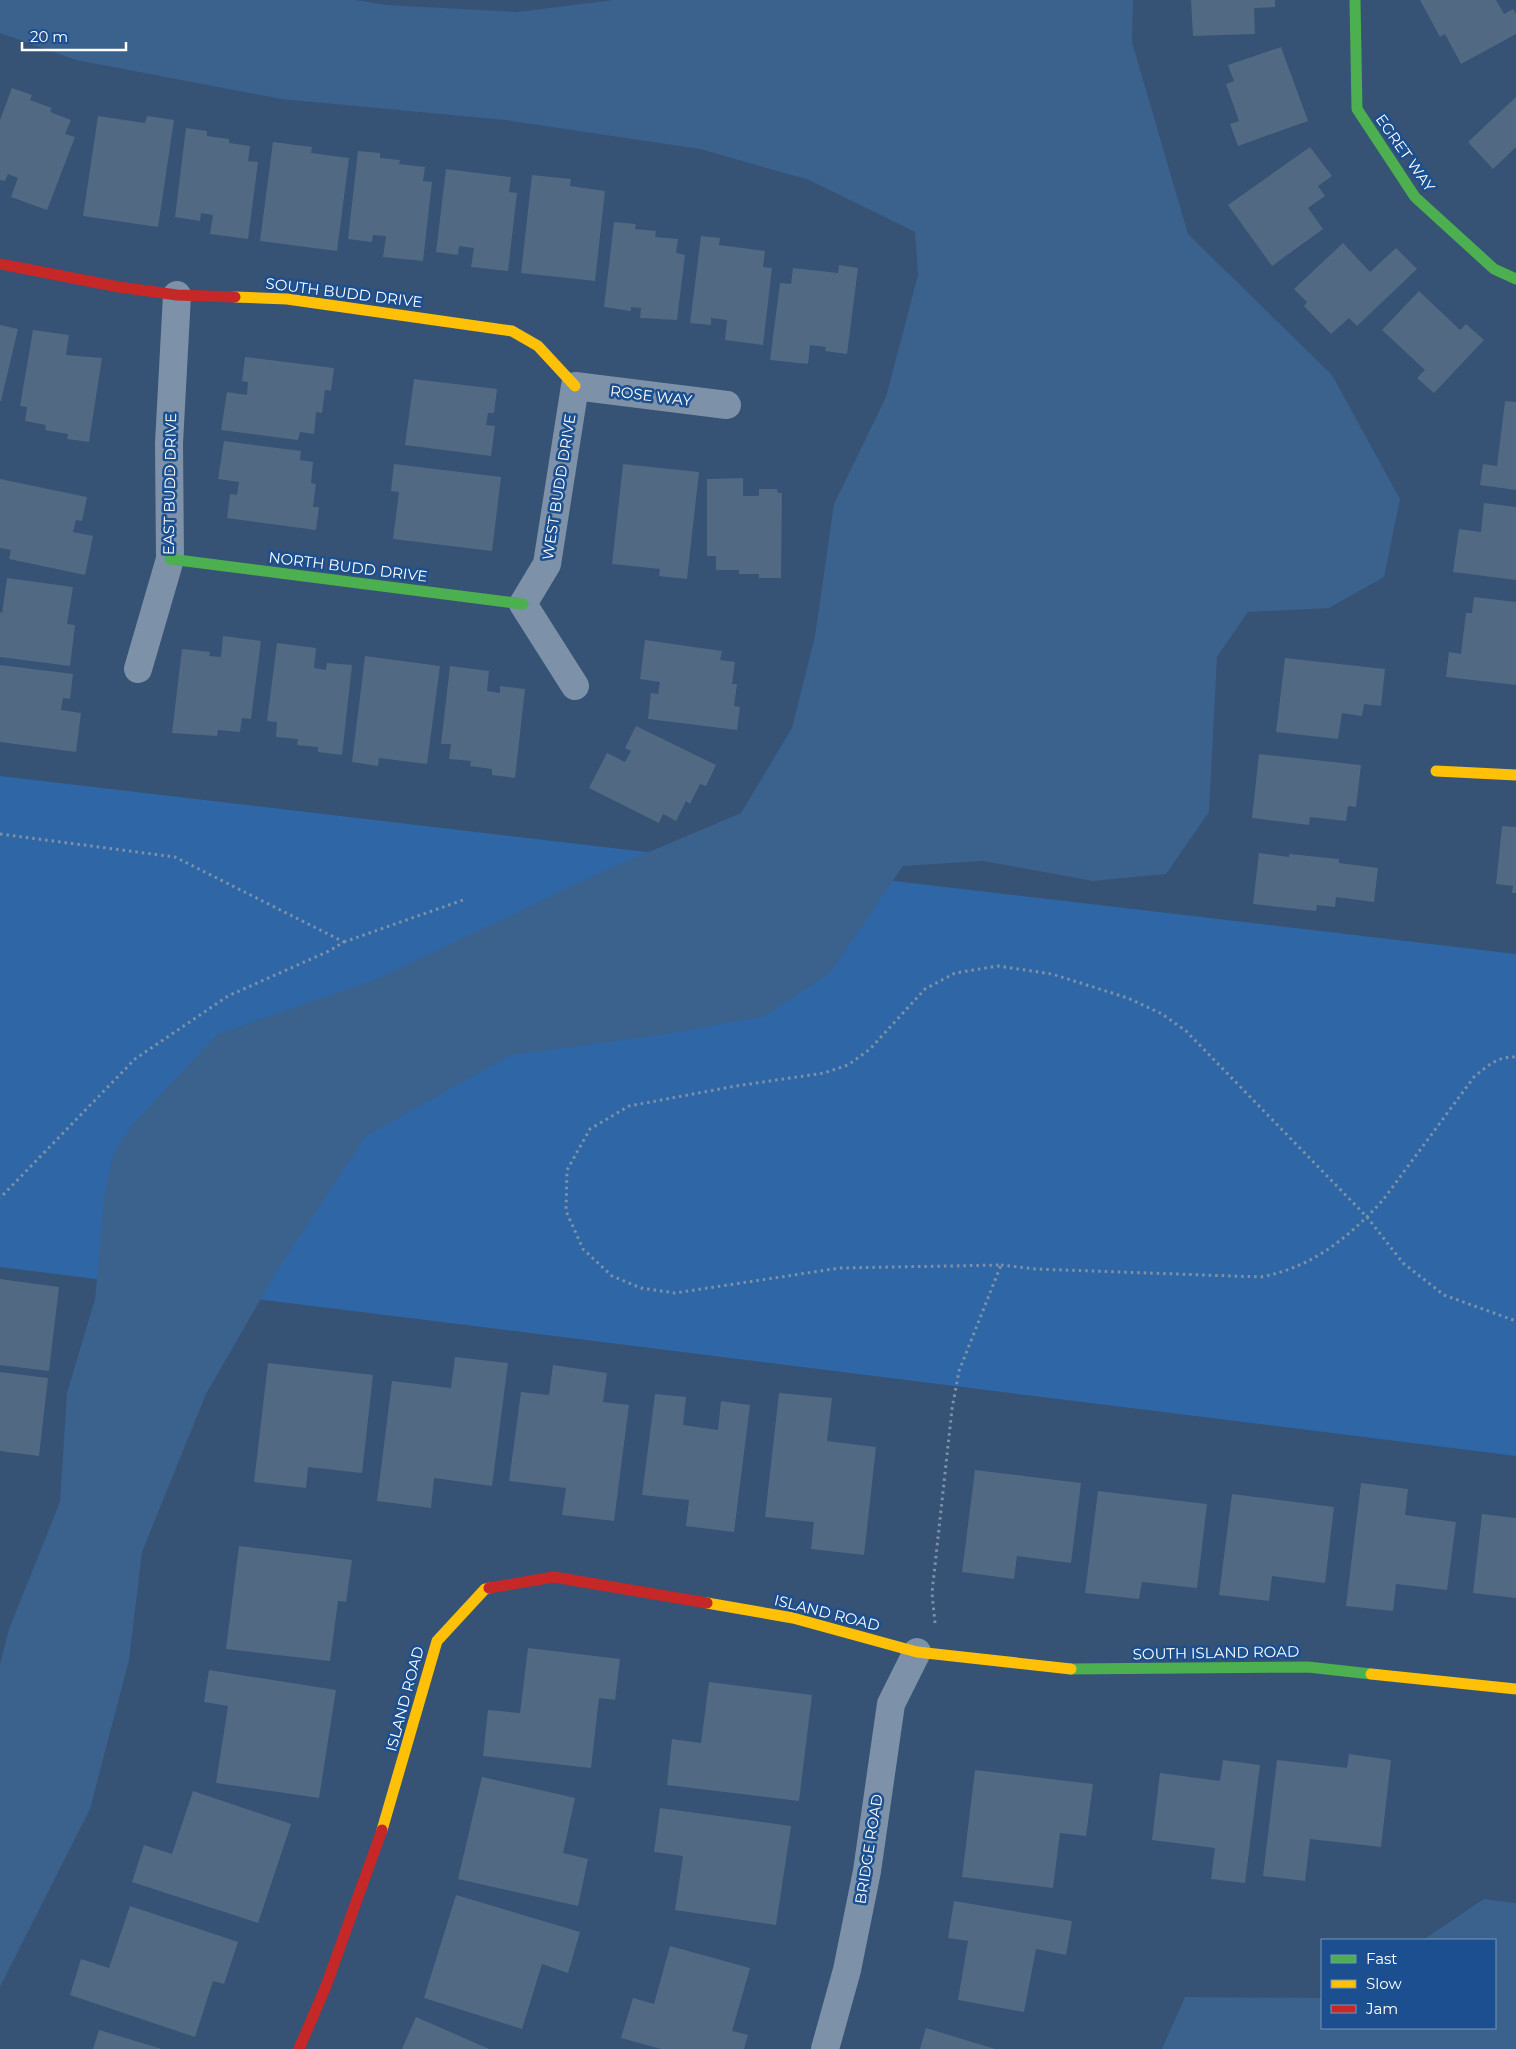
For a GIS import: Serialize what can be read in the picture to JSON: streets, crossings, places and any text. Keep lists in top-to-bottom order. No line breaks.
{"streets":{"street":["EGRET WAY","SOUTH BUDD DRIVE","ROSE WAY","EAST BUDD DRIVE","WEST BUDD DRIVE","NORTH BUDD DRIVE","ISLAND ROAD","SOUTH ISLAND ROAD","BRIDGE ROAD"]},"crossings":[["SOUTH BUDD DRIVE","ROSE WAY"],["SOUTH BUDD DRIVE","EAST BUDD DRIVE"],["SOUTH BUDD DRIVE","WEST BUDD DRIVE"],["ROSE WAY","WEST BUDD DRIVE"],["EAST BUDD DRIVE","NORTH BUDD DRIVE"],["WEST BUDD DRIVE","NORTH BUDD DRIVE"],["ISLAND ROAD","SOUTH ISLAND ROAD"],["ISLAND ROAD","BRIDGE ROAD"],["SOUTH ISLAND ROAD","BRIDGE ROAD"]],"legend":["Fast","Slow","Jam"],"scale_bar":"20 m"}
